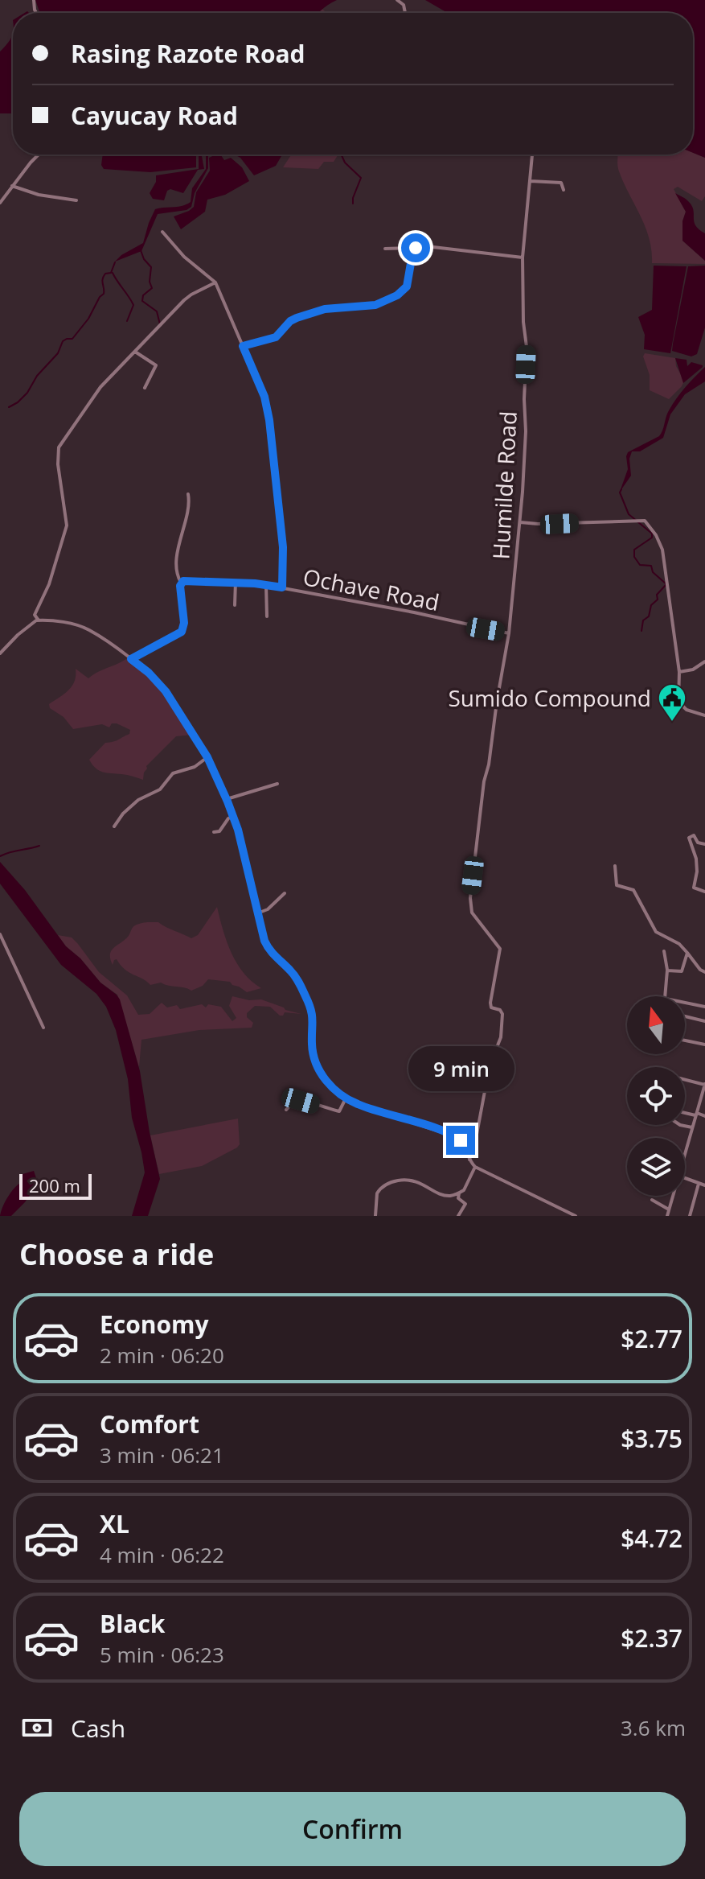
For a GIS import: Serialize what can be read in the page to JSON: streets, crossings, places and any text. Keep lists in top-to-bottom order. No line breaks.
{"streets":{"street":["Humilde Road","Ochave Road"]},"crossings":[["Humilde Road","Ochave Road"]],"places":{"public building":["Sumido Compound"]},"scale_bar":"200 m","north":"top","page":{"banner":["Rasing Razote Road","Cayucay Road"],"bubble":"9 min","scale":"200 m","heading":"Choose a ride","list":[{"name":"Economy","note":"2 min · 06:20","value":"$2.77"},{"name":"Comfort","note":"3 min · 06:21","value":"$3.75"},{"name":"XL","note":"4 min · 06:22","value":"$4.72"},{"name":"Black","note":"5 min · 06:23","value":"$2.37"}],"pay":["Cash","3.6 km"],"buttons":"Confirm"}}
